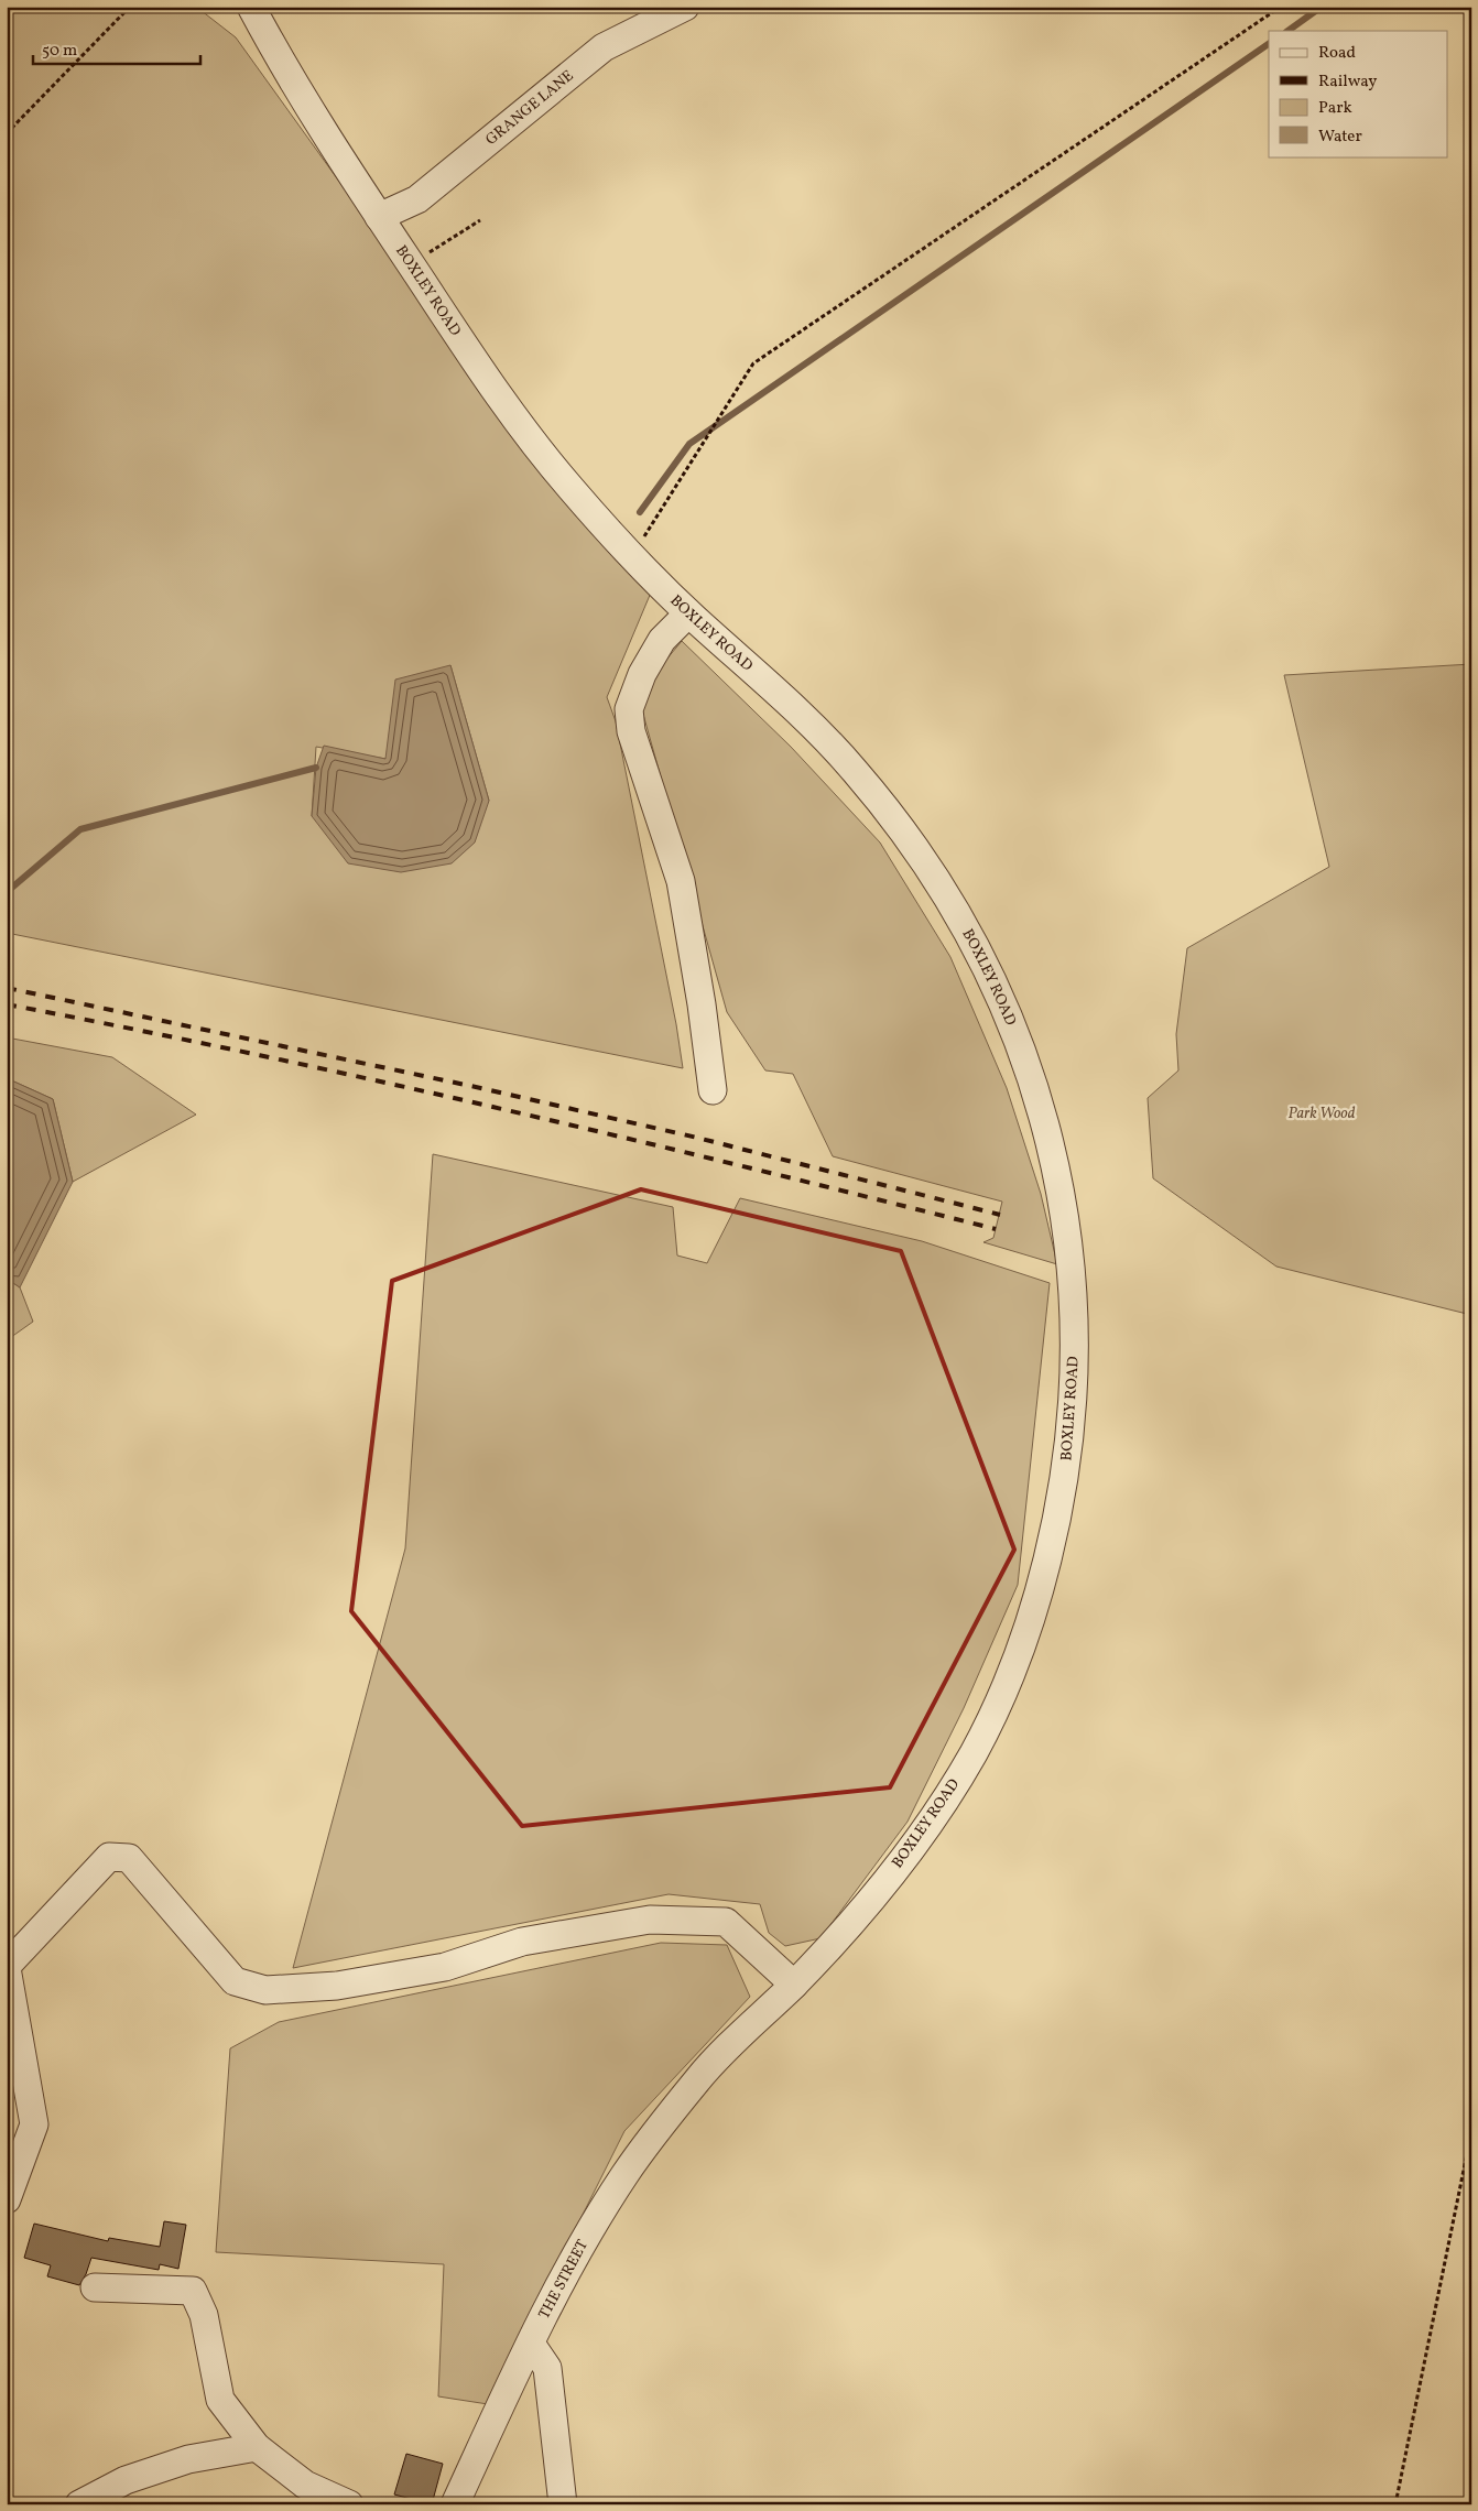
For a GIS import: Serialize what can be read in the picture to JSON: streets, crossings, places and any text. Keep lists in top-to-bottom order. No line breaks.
{"streets":{"street":["GRANGE LANE","BOXLEY ROAD","THE STREET"]},"crossings":[["GRANGE LANE","BOXLEY ROAD"],["BOXLEY ROAD","THE STREET"]],"parks":["Park Wood"],"legend":["Road","Railway","Park","Water"],"scale_bar":"50 m"}
